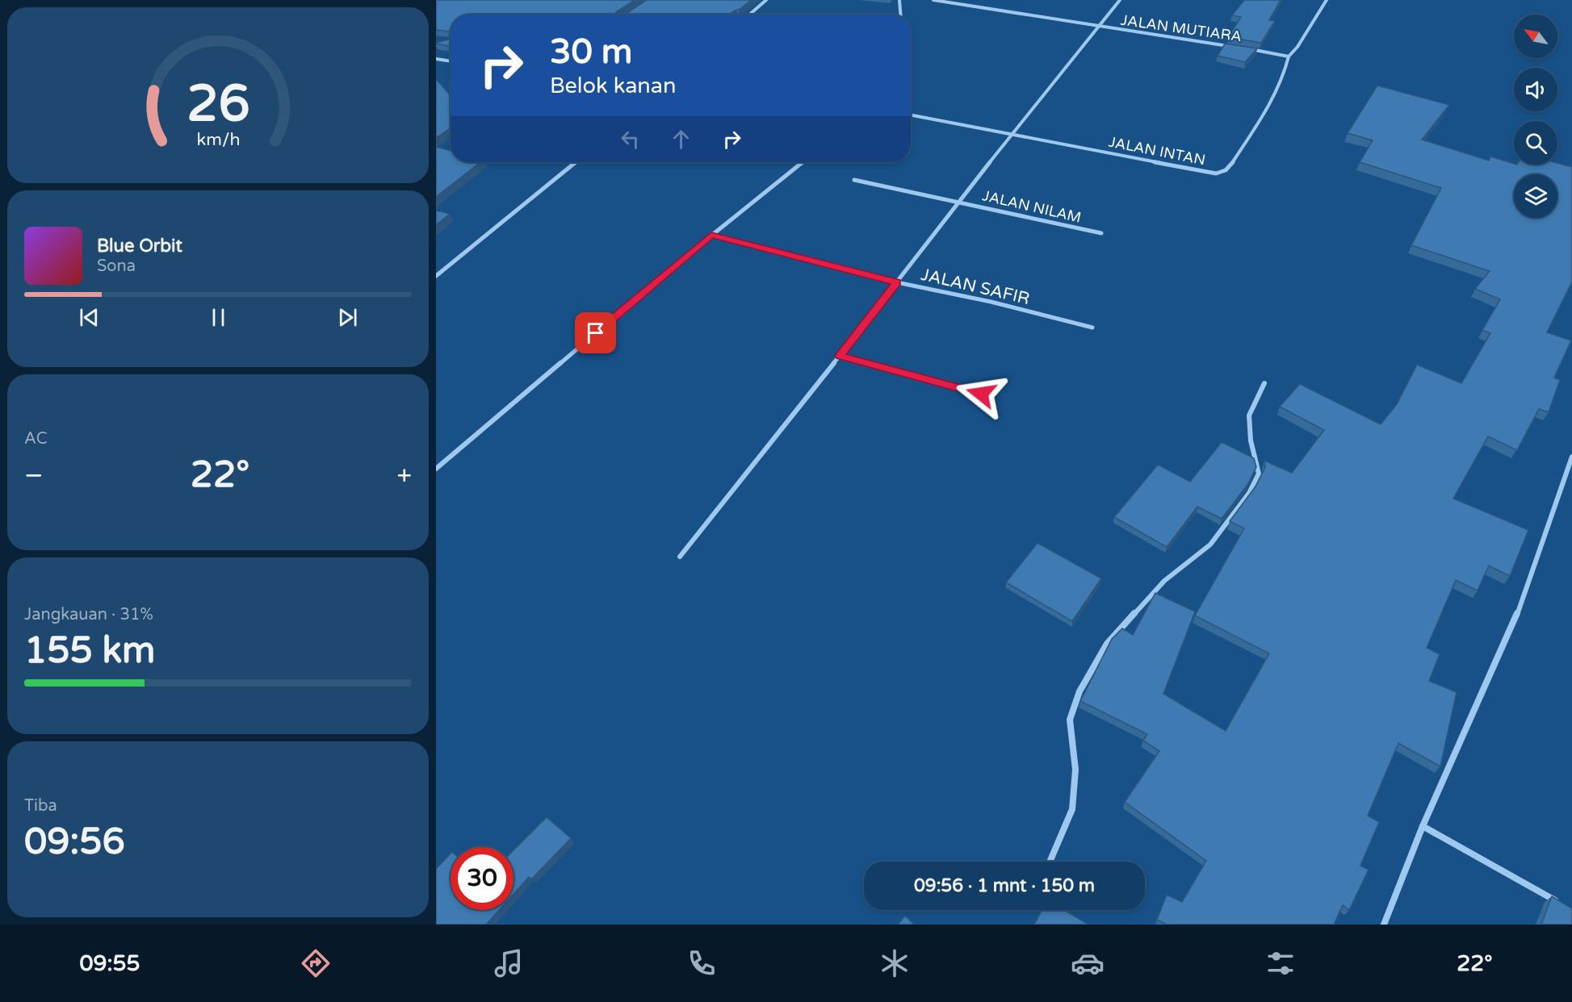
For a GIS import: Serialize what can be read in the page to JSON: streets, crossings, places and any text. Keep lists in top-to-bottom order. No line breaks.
{"streets":{"street":["JALAN MUTIARA","JALAN INTAN","JALAN NILAM","JALAN SAFIR"]},"crossings":[["JALAN MUTIARA","JALAN INTAN"]],"north":"top left","page":{"turn":["30 m","Belok kanan"],"song":["Blue Orbit","Sona"],"tile":["AC",["Jangkauan · 31%","155 km"],["Tiba","09:56"]],"heat":["−","22°","+"],"limit":"30","trip":"09:56 · 1 mnt · 150 m","tabs":["09:55","22°"],"gauge":["26","km/h"]}}
